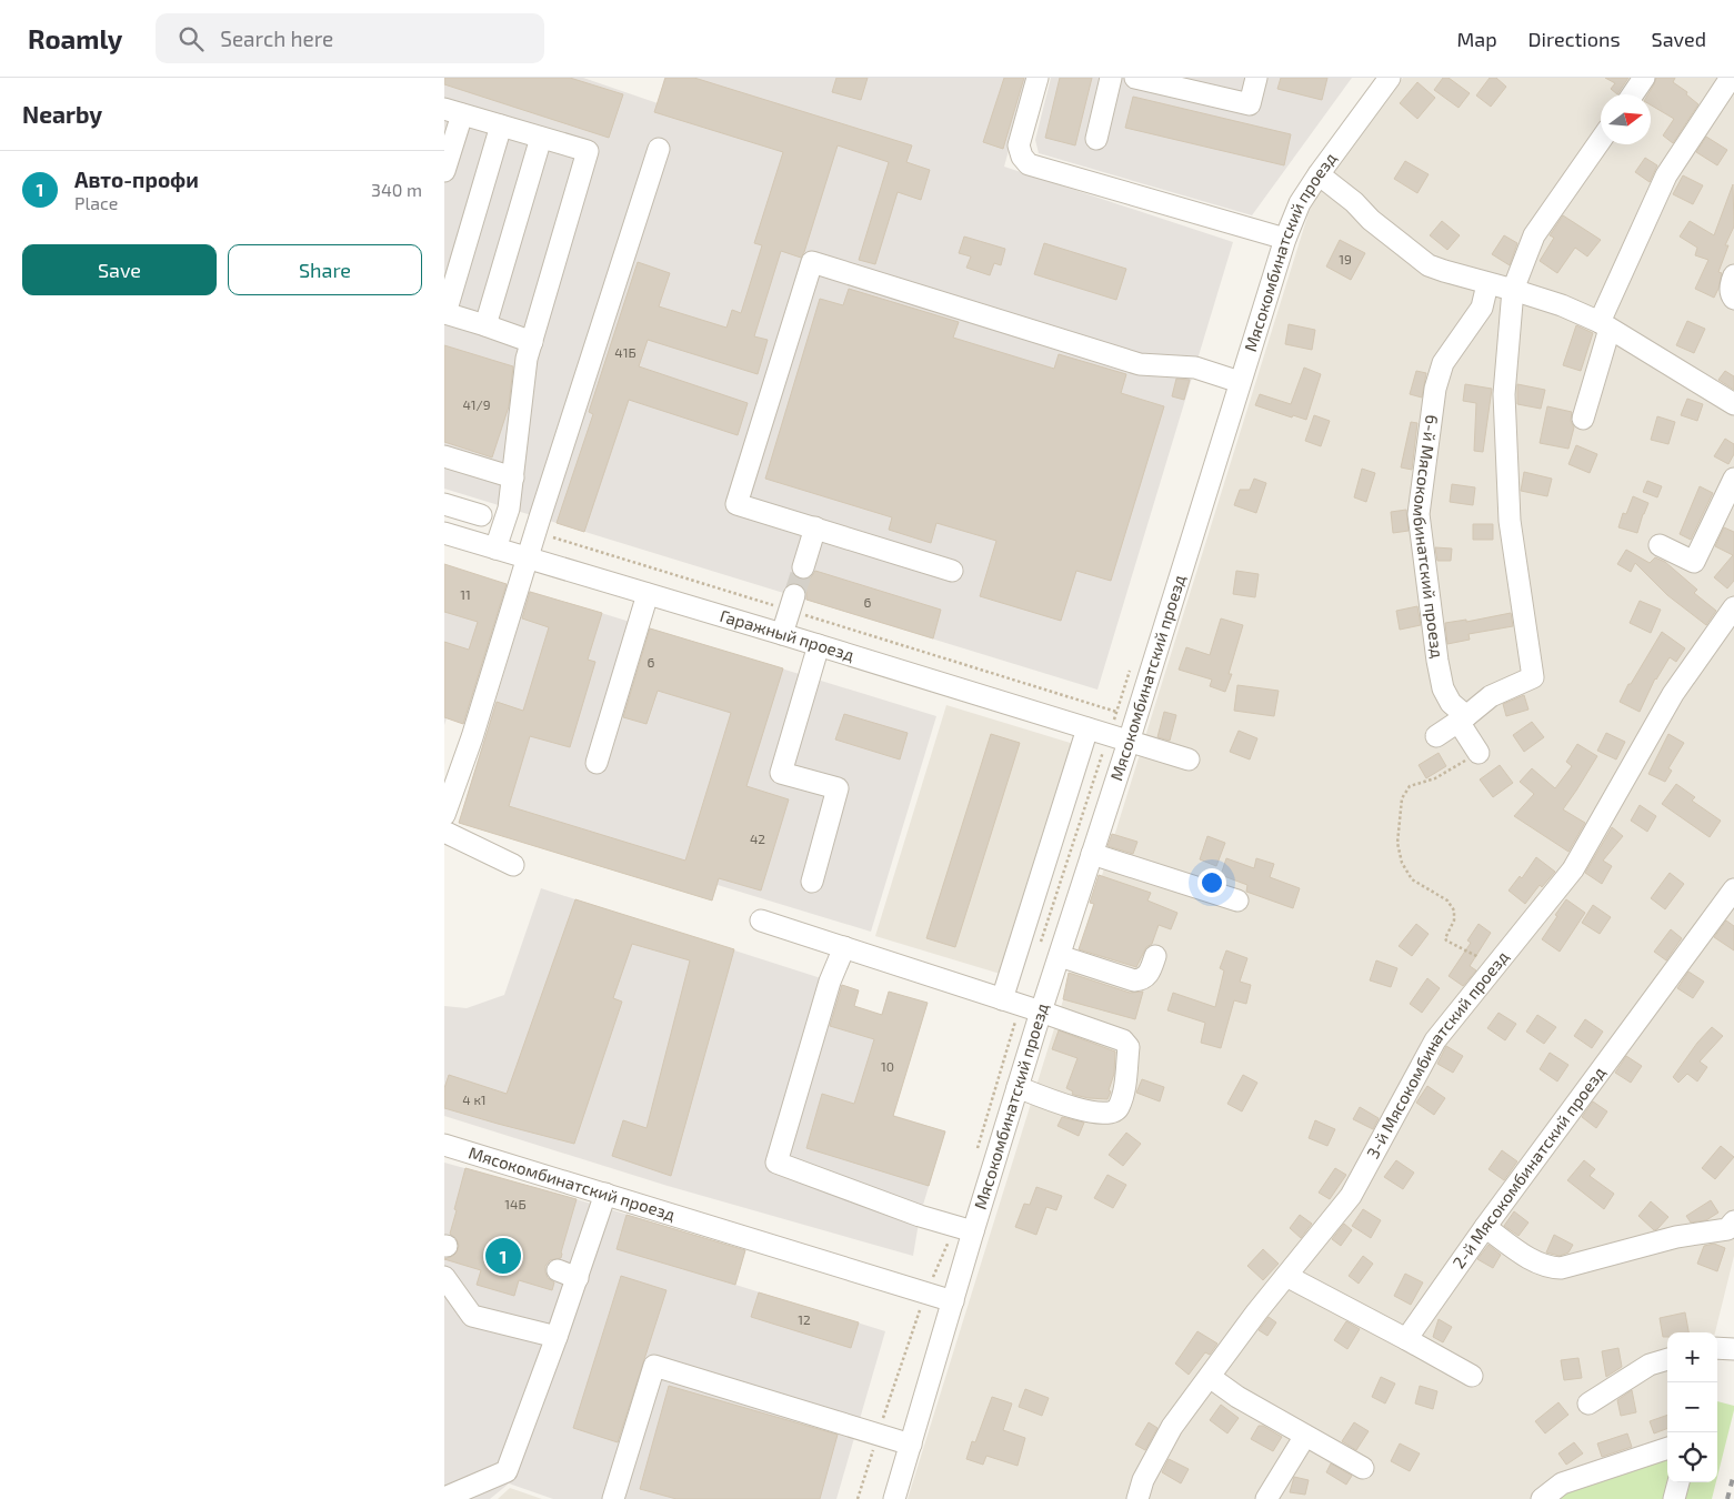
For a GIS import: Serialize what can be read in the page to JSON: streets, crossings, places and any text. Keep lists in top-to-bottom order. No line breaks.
{"streets":{"street":["Мясокомбинатский проезд","6-й Мясокомбинатский проезд","Гаражный проезд","3-й Мясокомбинатский проезд","2-й Мясокомбинатский проезд"]},"crossings":[["Мясокомбинатский проезд","Гаражный проезд"]],"house_numbers":["19","41Б","41/9","11","6","6","42","10","4 к1","14Б","12"],"north":"right","page":{"header":"Roamly","search":"Search here","nav":["Map","Directions","Saved"],"heading":"Nearby","list":[{"mark":"1","name":"Авто-профи","note":"Place","value":"340 m"}],"buttons":["Save","Share"],"pins":"1","map_buttons":["+","−"]}}
